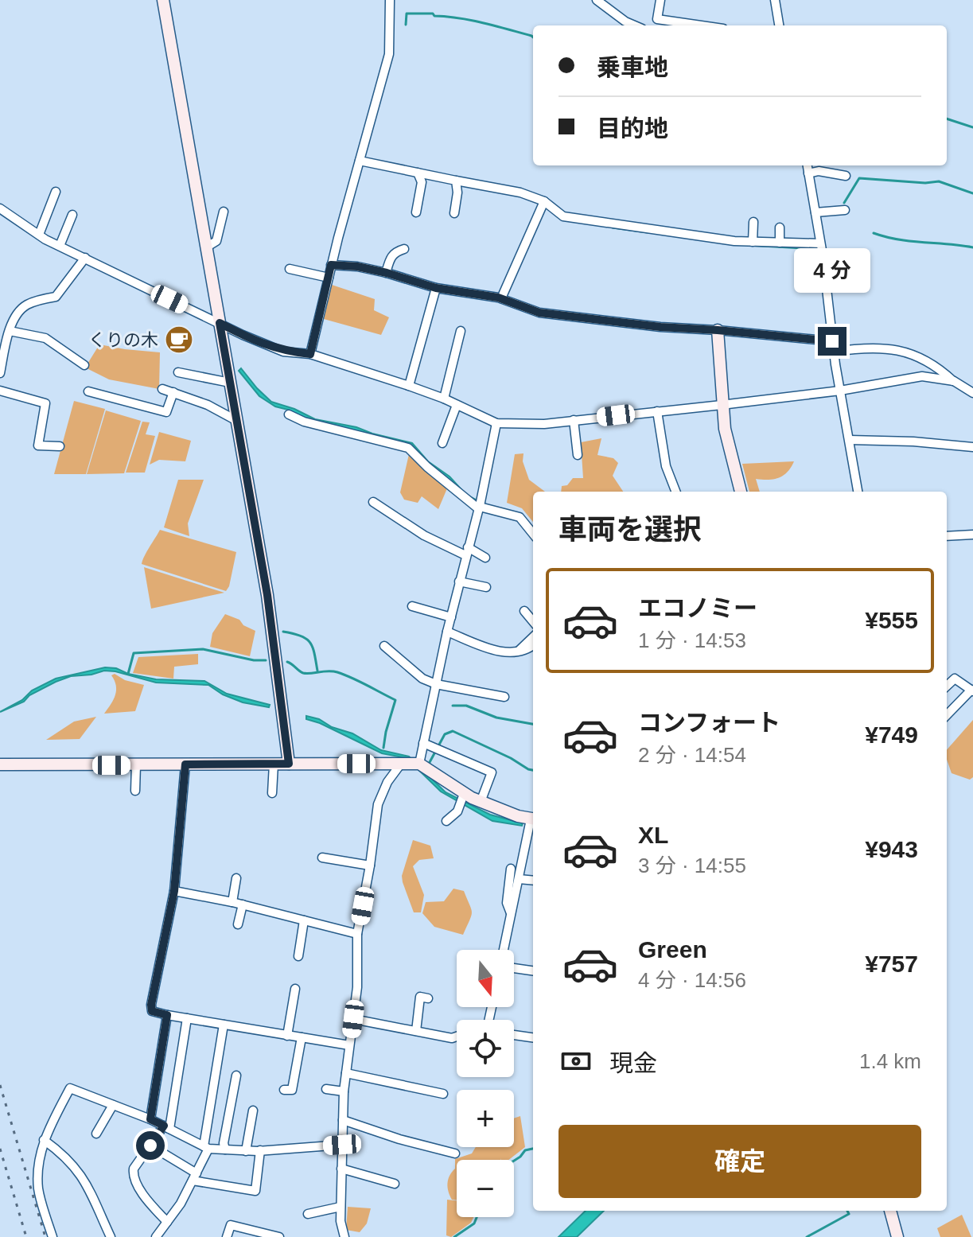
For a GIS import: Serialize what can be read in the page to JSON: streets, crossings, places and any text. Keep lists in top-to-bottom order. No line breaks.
{"places":{"cafe":["くりの木"]},"north":"bottom","page":{"banner":["乗車地","目的地"],"bubble":"4 分","heading":"車両を選択","list":[{"name":"エコノミー","note":"1 分 · 14:53","value":"¥555"},{"name":"コンフォート","note":"2 分 · 14:54","value":"¥749"},{"name":"XL","note":"3 分 · 14:55","value":"¥943"},{"name":"Green","note":"4 分 · 14:56","value":"¥757"}],"map_buttons":["+","−"],"pay":["現金","1.4 km"],"buttons":"確定"}}
